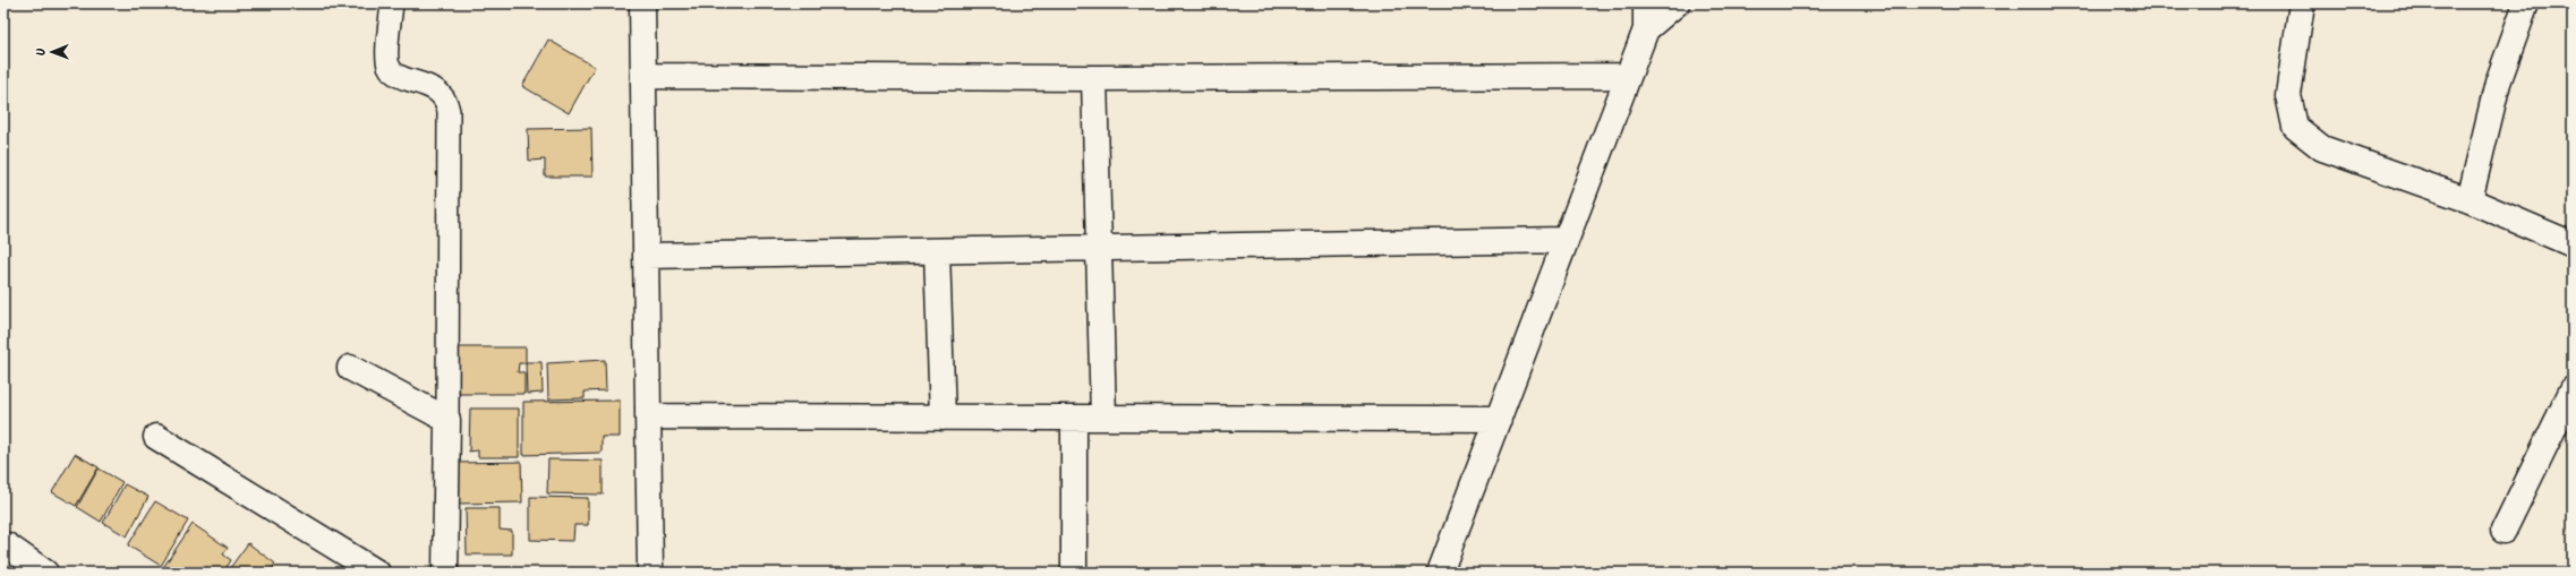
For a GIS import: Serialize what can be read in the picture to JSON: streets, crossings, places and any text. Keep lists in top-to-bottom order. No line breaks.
{"north":"left"}
